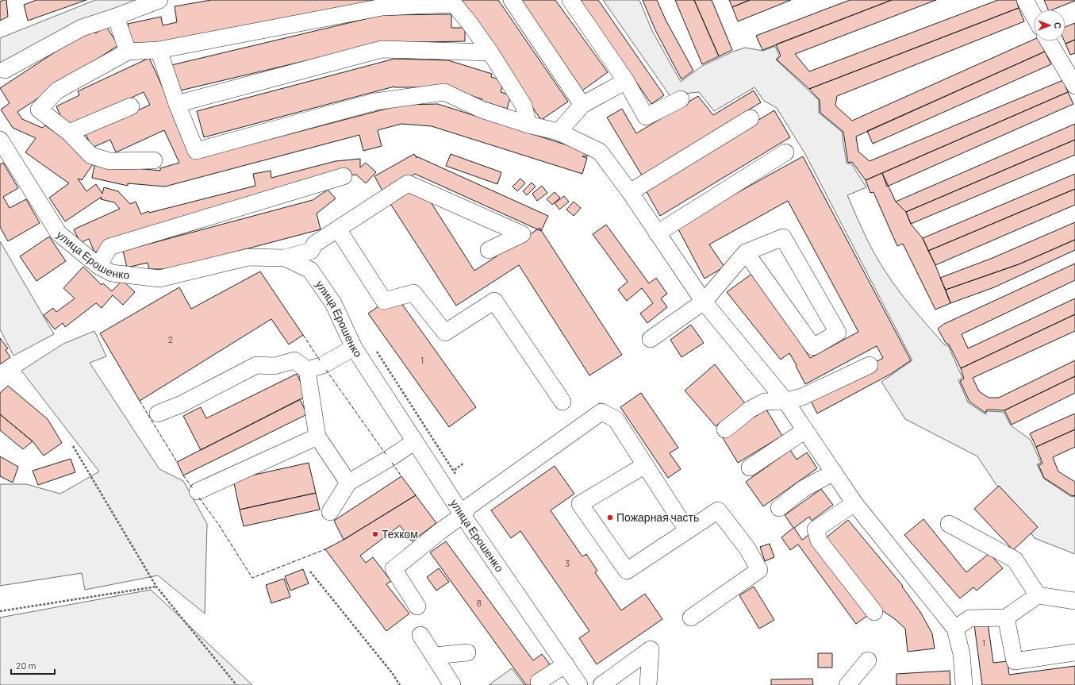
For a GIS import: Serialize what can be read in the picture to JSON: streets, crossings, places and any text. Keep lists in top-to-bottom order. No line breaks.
{"streets":{"street":["улица Ерошенко"]},"places":["Пожарная часть","Техком"],"house_numbers":["2","1","3","8","1"],"scale_bar":"20 m","north":"right"}
